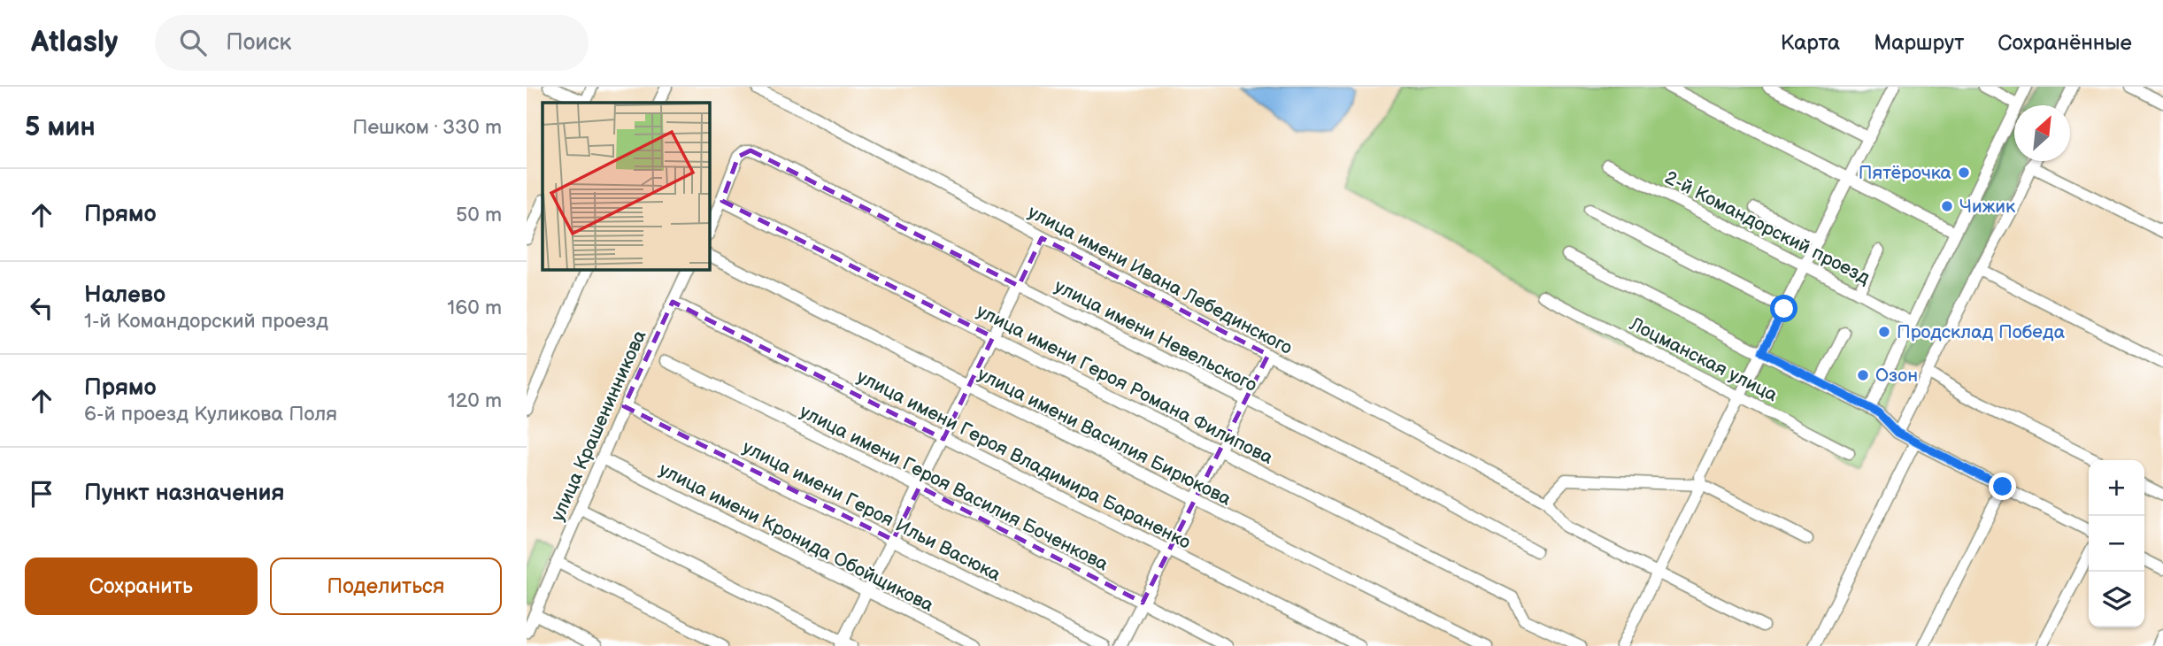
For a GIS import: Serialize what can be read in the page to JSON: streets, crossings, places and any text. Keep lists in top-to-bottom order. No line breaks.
{"streets":{"street":["2-й Командорский проезд","улица имени Ивана Лебединского","улица имени Невельского","Лоцманская улица","улица имени Героя Романа Филипова","улица Крашенинникова","улица имени Василия Бирюкова","улица имени Героя Владимира Бараненко","улица имени Героя Василия Боченкова","улица имени Героя Ильи Васюка","улица имени Кронида Обойщикова"]},"crossings":[["улица имени Невельского","улица имени Героя Романа Филипова"],["улица Крашенинникова","улица имени Героя Владимира Бараненко"],["улица Крашенинникова","улица имени Героя Ильи Васюка"],["улица Крашенинникова","улица имени Кронида Обойщикова"]],"places":["Пятёрочка","Чижик","Продсклад Победа","Озон"],"north":"top right","page":{"header":"Atlasly","search":"Поиск","nav":["Карта","Маршрут","Сохранённые"],"heading":["5 мин","Пешком · 330 m"],"list":[["Прямо","50 m"],["Налево","1-й Командорский проезд","160 m"],["Прямо","6-й проезд Куликова Поля","120 m"],"Пункт назначения"],"map_buttons":["+","−"],"buttons":["Сохранить","Поделиться"]}}
